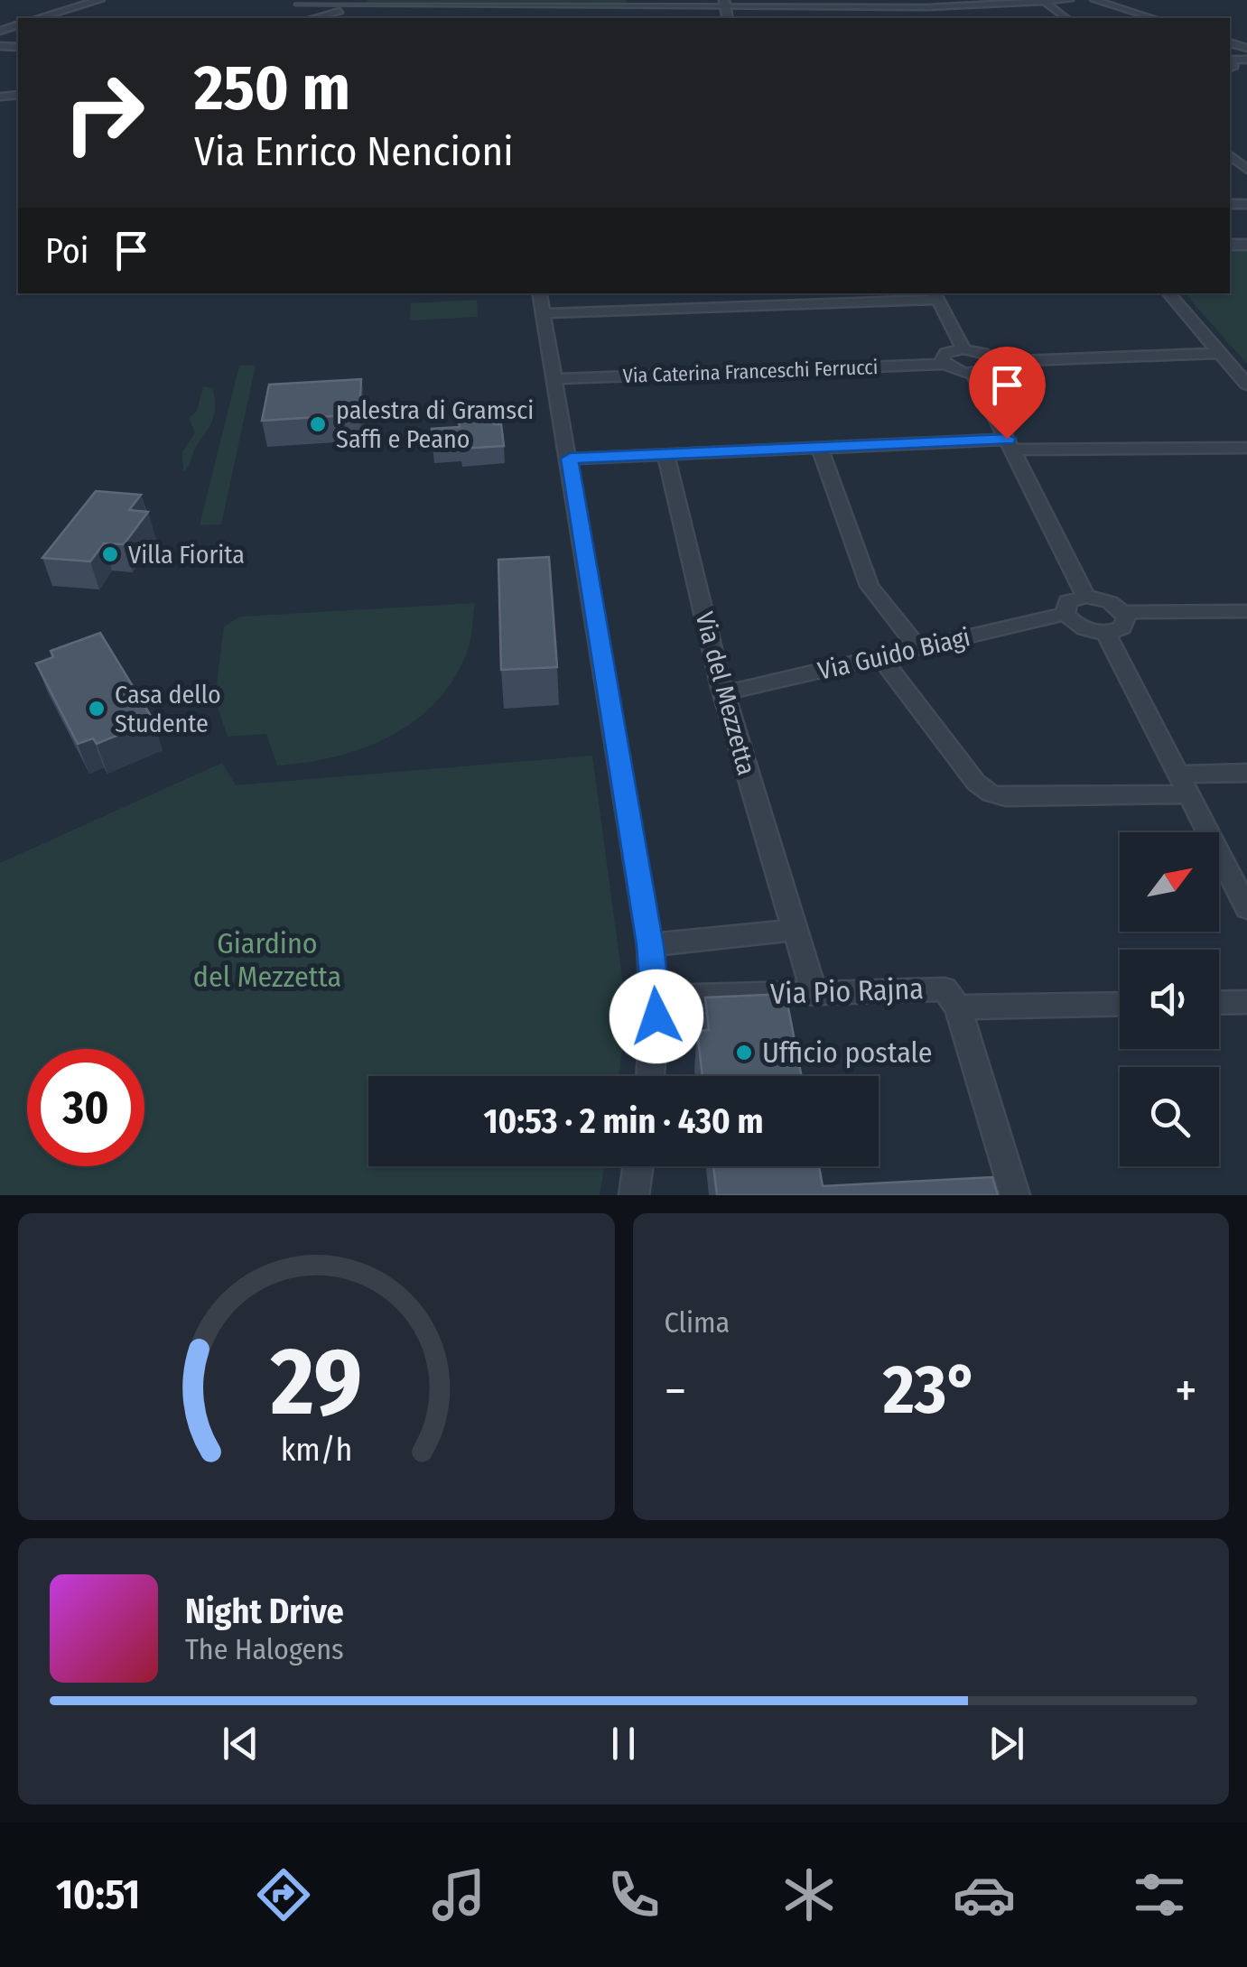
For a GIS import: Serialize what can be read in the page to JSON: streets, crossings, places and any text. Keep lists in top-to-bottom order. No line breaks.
{"streets":{"street":["Via Caterina Franceschi Ferrucci","Via Guido Biagi","Via del Mezzetta","Via Pio Rajna"]},"crossings":[["Via Guido Biagi","Via del Mezzetta"],["Via del Mezzetta","Via Pio Rajna"]],"parks":["Giardino del Mezzetta"],"places":["palestra di Gramsci Saffi e Peano","Villa Fiorita","Casa dello Studente","Ufficio postale"],"north":"top right","page":{"turn":["250 m","Via Enrico Nencioni"],"then":"Poi","limit":"30","trip":"10:53 · 2 min · 430 m","tile":"Clima","heat":["−","23°","+"],"song":["Night Drive","The Halogens"],"tabs":"10:51","gauge":["29","km/h"]}}
